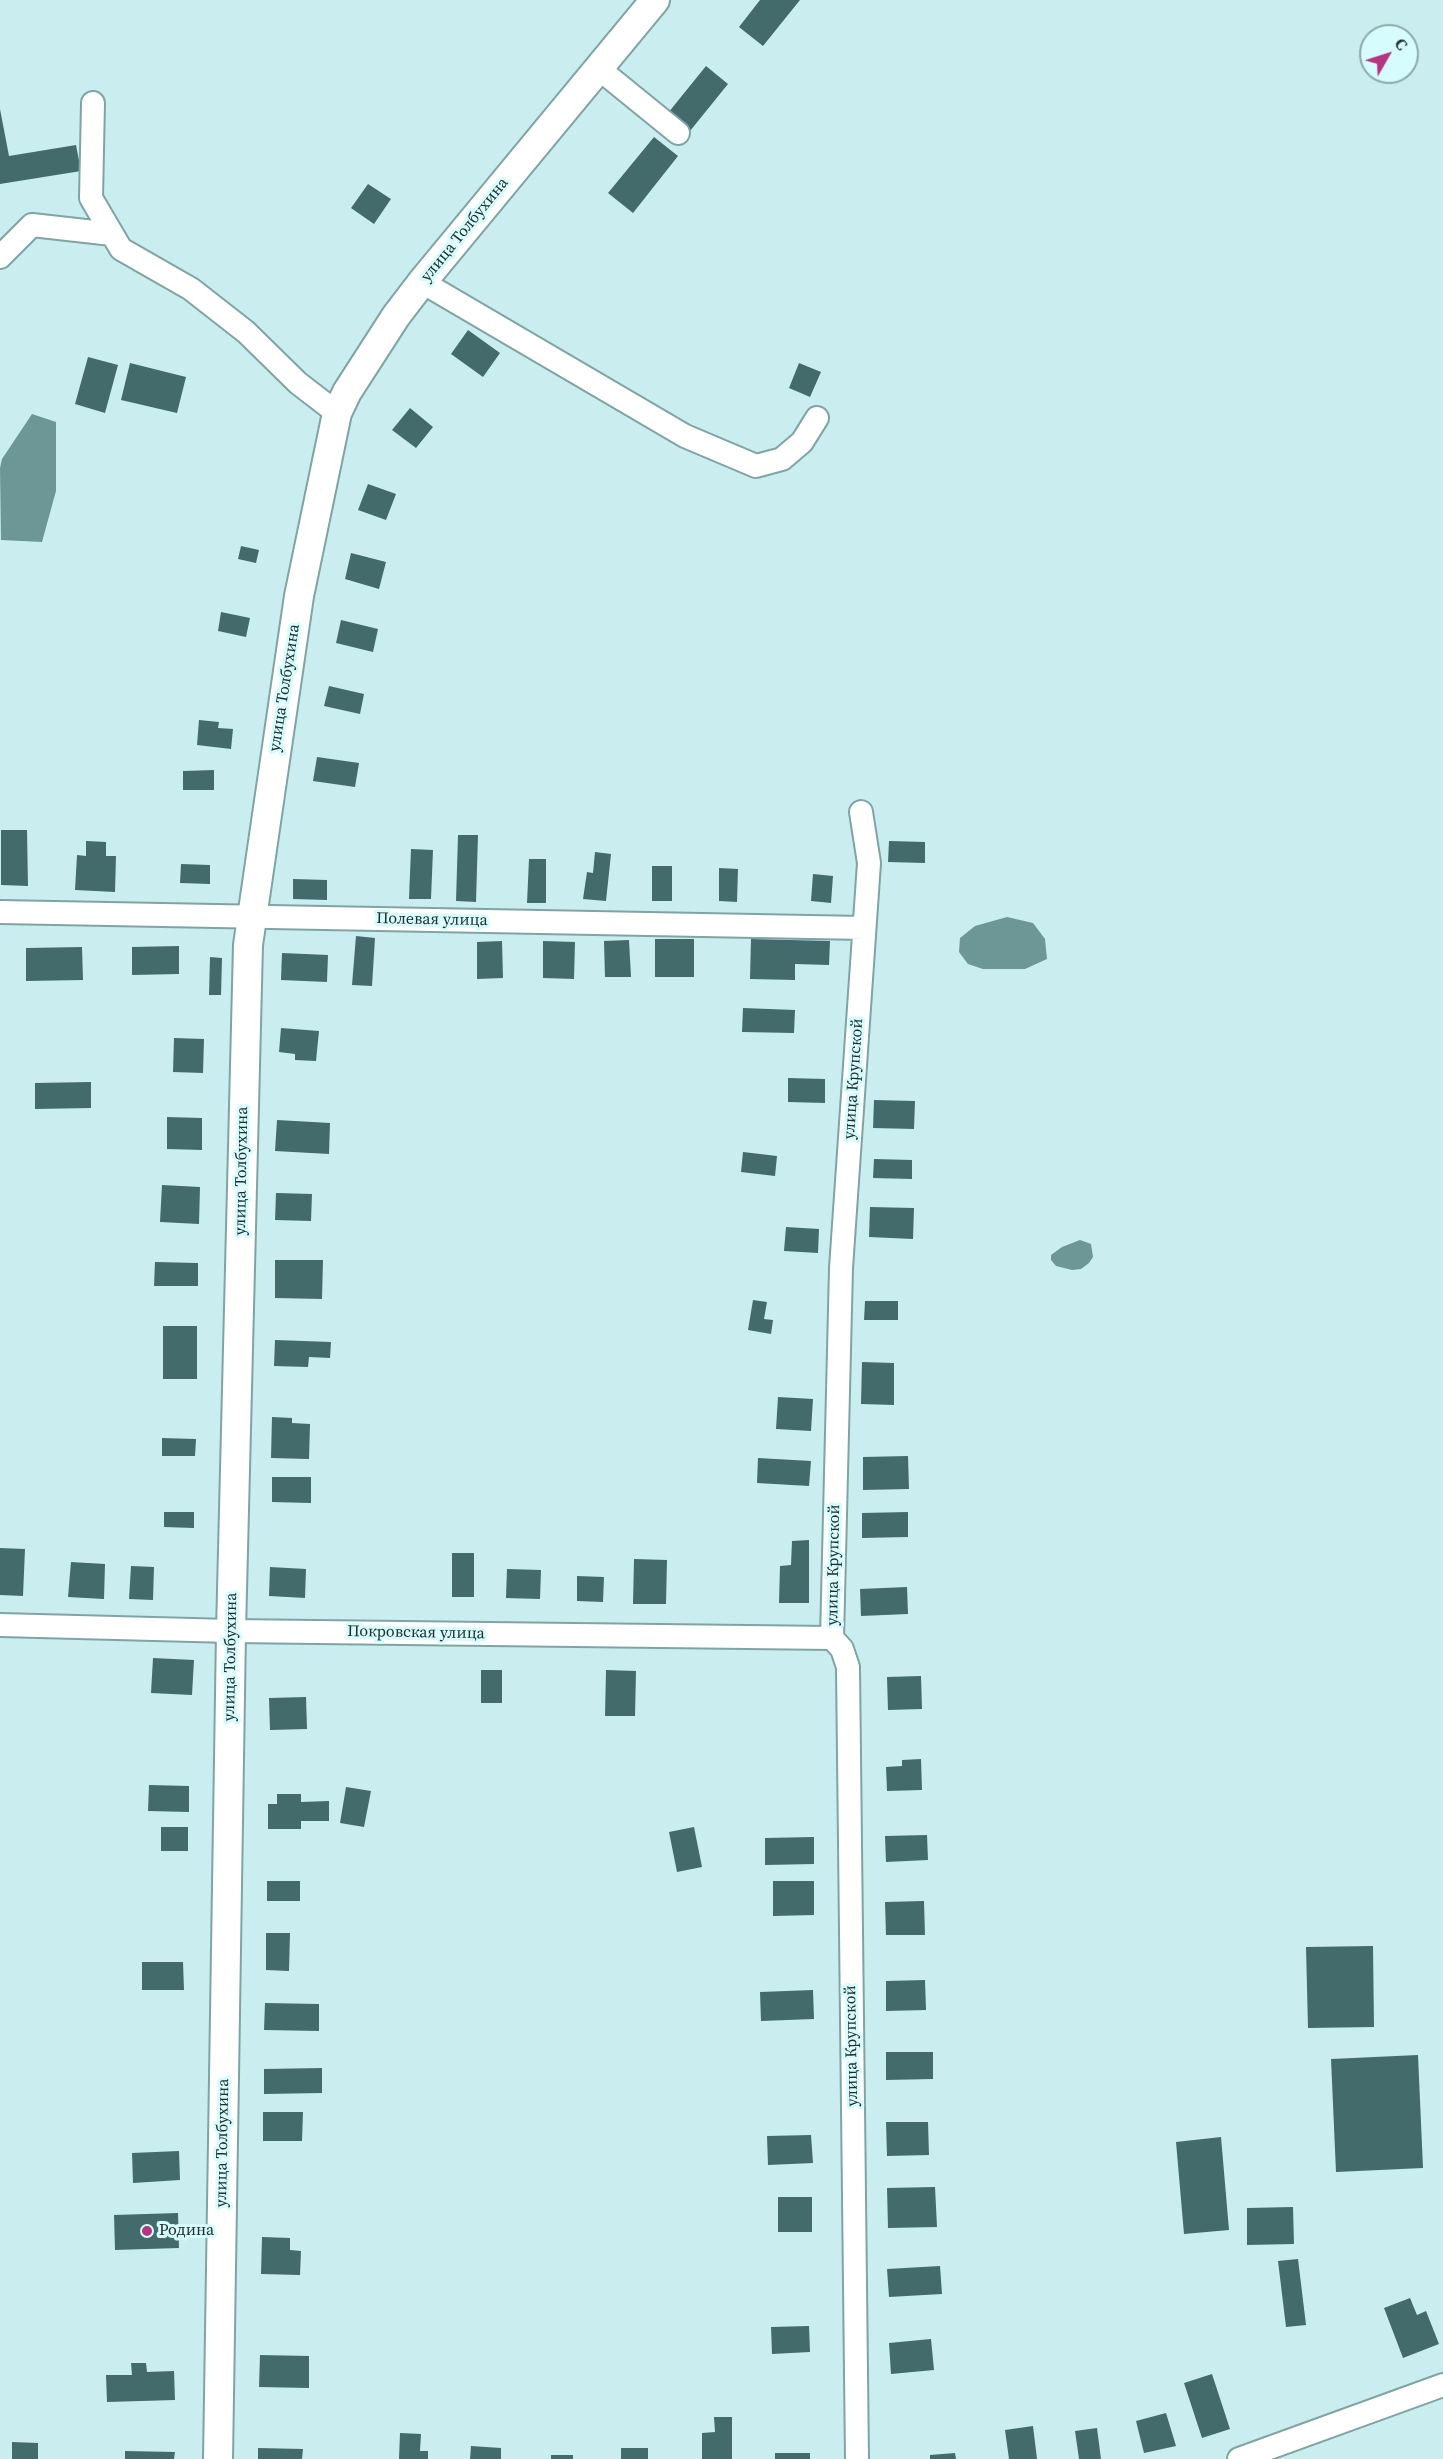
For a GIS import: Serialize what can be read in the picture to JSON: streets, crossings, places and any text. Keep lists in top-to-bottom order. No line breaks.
{"streets":{"main road":["улица Толбухина"],"street":["Полевая улица","улица Крупской","Покровская улица"]},"crossings":[["улица Толбухина","Полевая улица"],["улица Толбухина","Покровская улица"],["Полевая улица","улица Крупской"],["улица Крупской","Покровская улица"]],"places":["Родина"],"north":"top right"}
